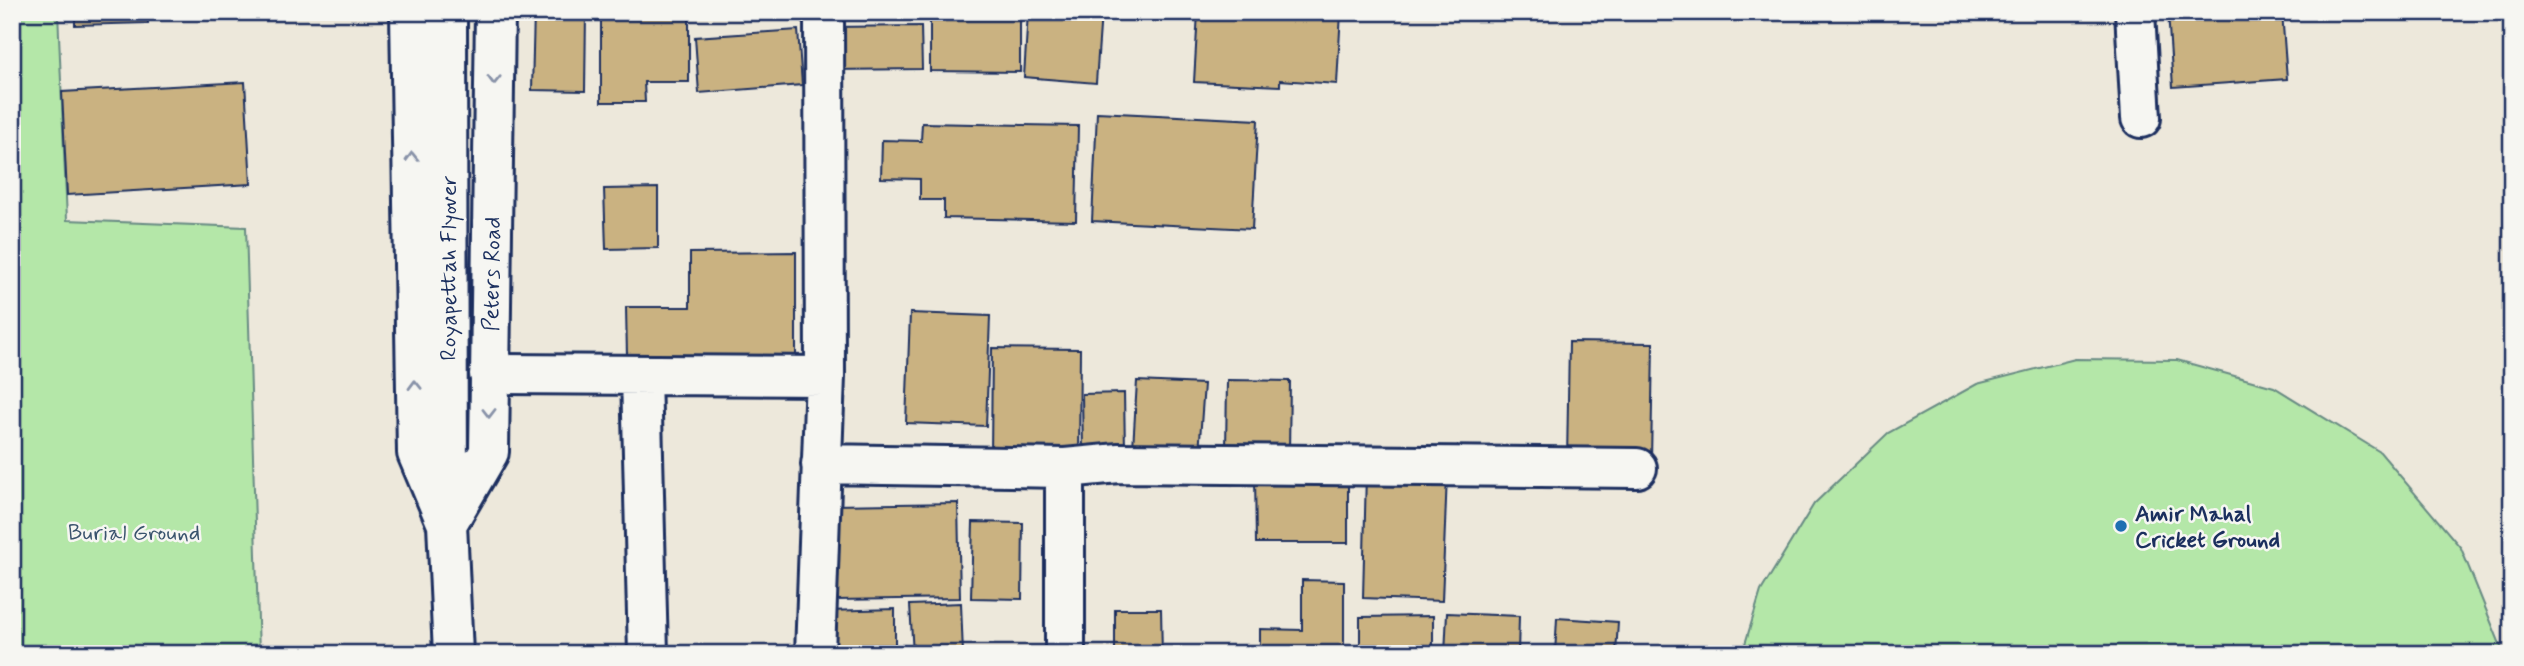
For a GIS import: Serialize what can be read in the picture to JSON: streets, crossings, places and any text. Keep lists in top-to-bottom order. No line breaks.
{"streets":{"street":["Royapettah Flyover","Peters Road"]},"crossings":[["Royapettah Flyover","Peters Road"]],"parks":["Burial Ground"],"places":["Amir Mahal Cricket Ground"]}
